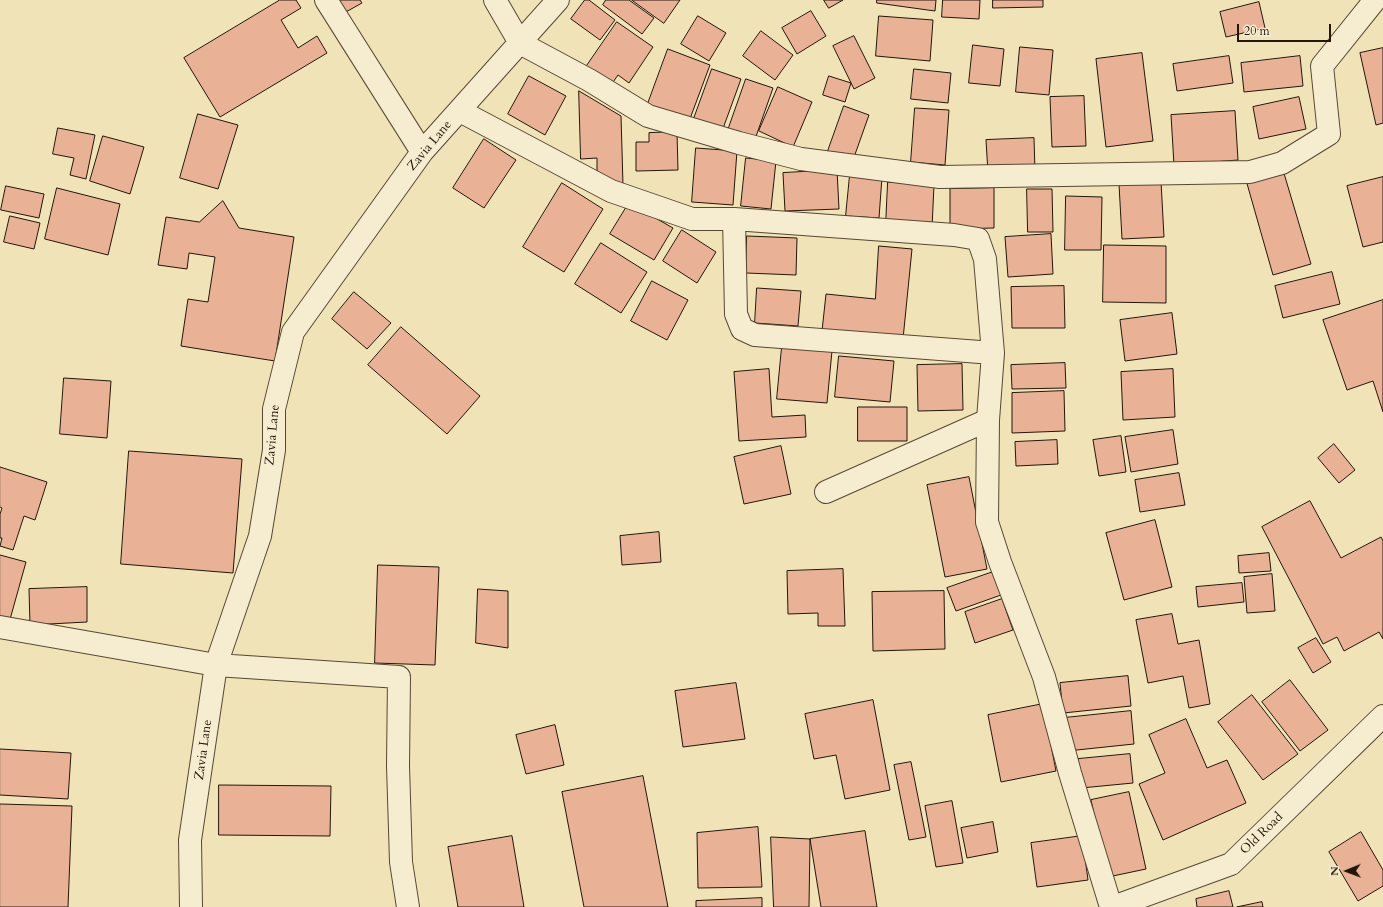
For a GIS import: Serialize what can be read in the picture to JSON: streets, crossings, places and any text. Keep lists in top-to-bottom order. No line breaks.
{"streets":{"street":["Zavia Lane","Old Road"]},"scale_bar":"20 m","north":"left"}
